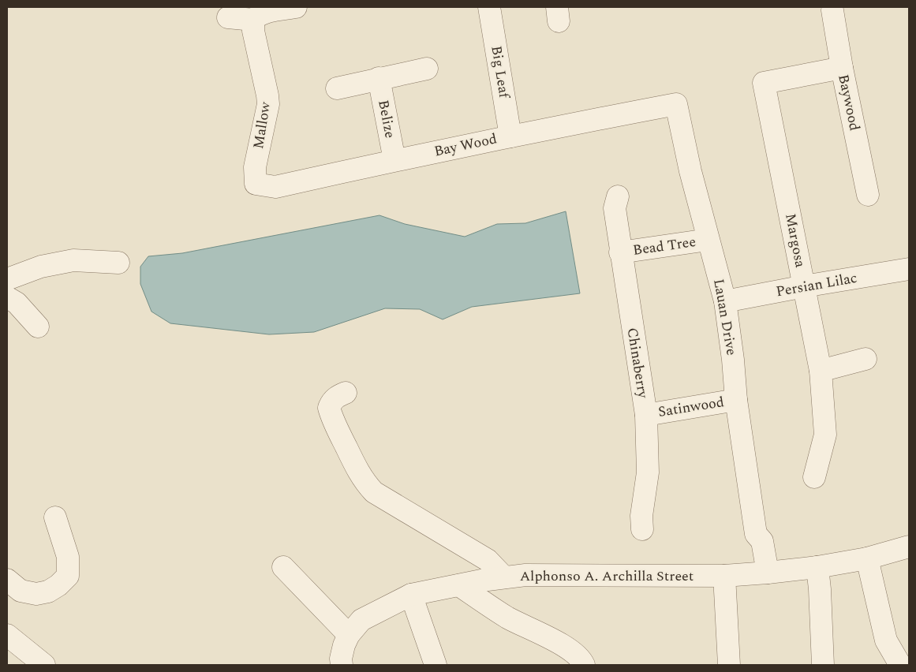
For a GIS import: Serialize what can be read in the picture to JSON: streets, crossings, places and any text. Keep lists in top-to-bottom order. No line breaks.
{"streets":{"street":["Big Leaf","Baywood","Belize","Mallow","Bay Wood","Margosa","Bead Tree","Persian Lilac","Lauan Drive","Chinaberry","Satinwood","Alphonso A. Archilla Street"]},"crossings":[["Big Leaf","Bay Wood"],["Baywood","Margosa"],["Belize","Bay Wood"],["Mallow","Bay Wood"],["Bay Wood","Lauan Drive"],["Margosa","Persian Lilac"],["Bead Tree","Lauan Drive"],["Bead Tree","Chinaberry"],["Persian Lilac","Lauan Drive"],["Lauan Drive","Satinwood"],["Lauan Drive","Alphonso A. Archilla Street"],["Chinaberry","Satinwood"]]}
